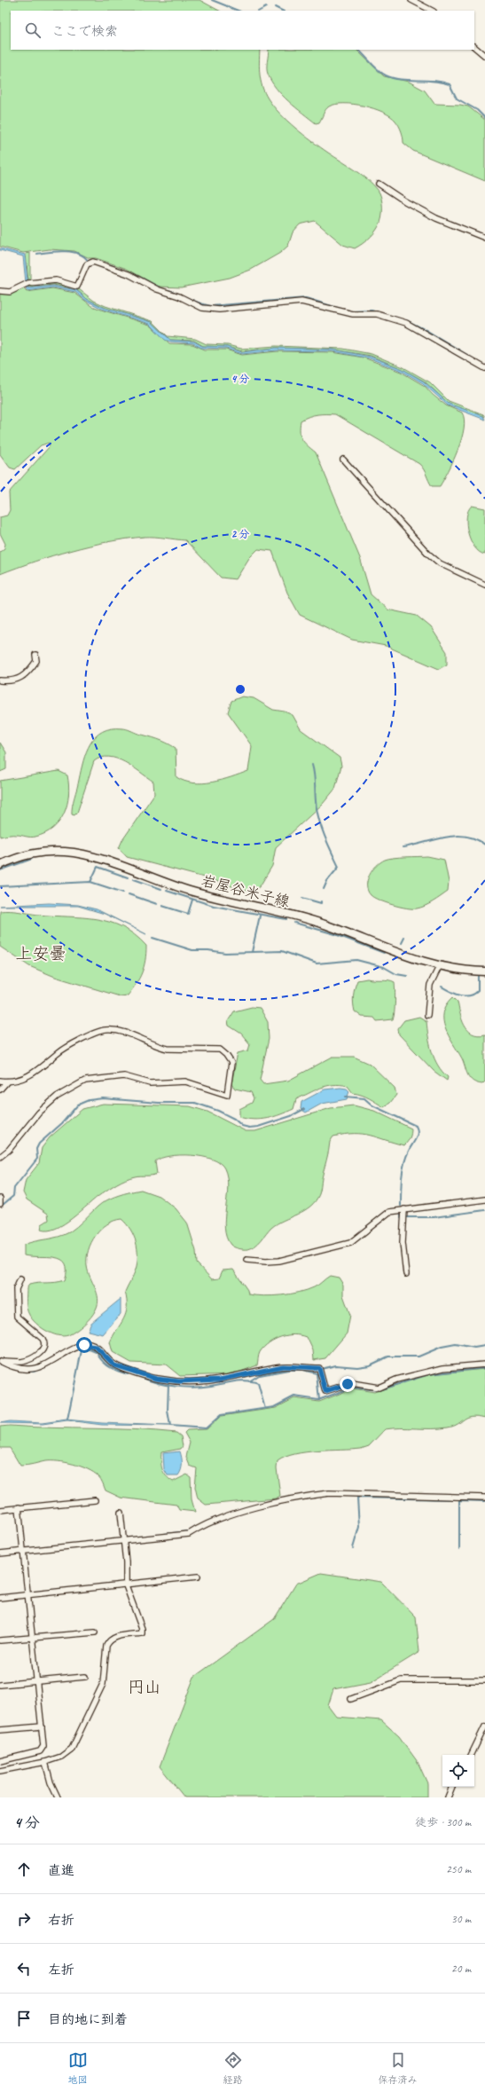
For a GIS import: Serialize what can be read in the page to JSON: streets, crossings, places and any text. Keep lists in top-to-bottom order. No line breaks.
{"streets":{"main road":["岩屋谷米子線"]},"districts":["上安曇","円山"],"page":{"search":"ここで検索","heading":["4 分","徒歩 · 300 m"],"list":[["直進","250 m"],["右折","30 m"],["左折","20 m"],"目的地に到着"],"nav":["地図","経路","保存済み"]},"rings":["4 分","2 分"]}
